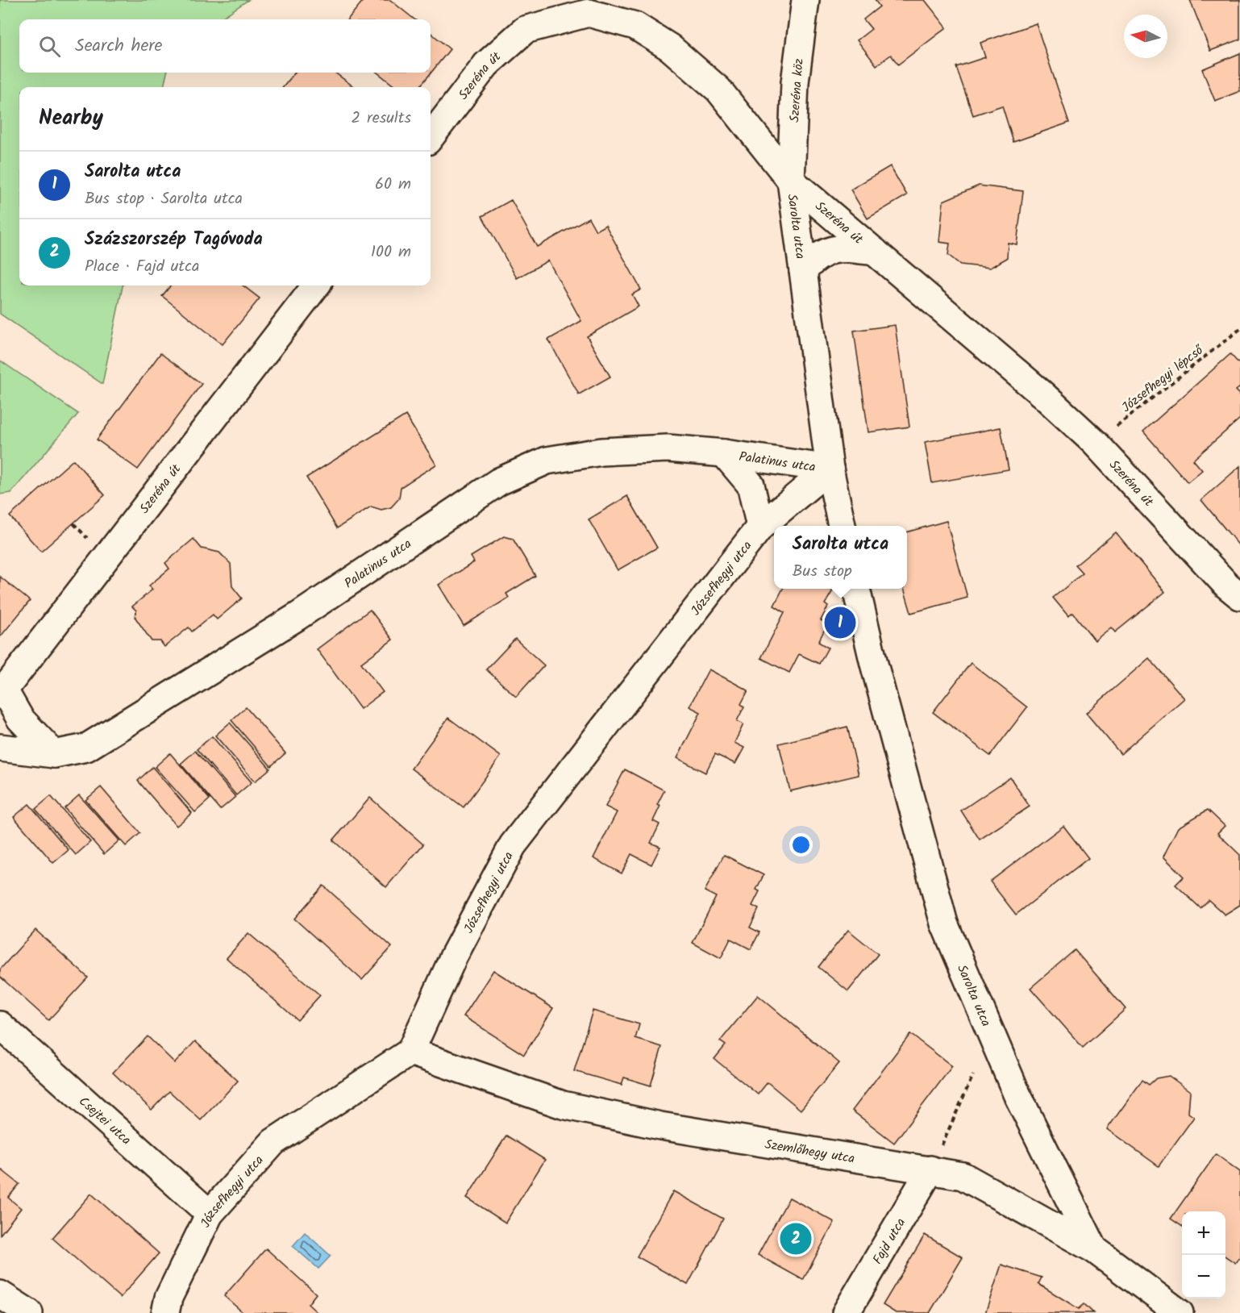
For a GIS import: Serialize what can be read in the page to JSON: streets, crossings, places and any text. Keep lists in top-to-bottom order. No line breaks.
{"streets":{"street":["Szeréna út","Szeréna köz","Sarolta utca","Palatinus utca","Józsefhegyi utca","Csejtei utca","Szemlőhegy utca","Fajd utca"],"path":["Józsefhegyi lépcső"]},"crossings":[["Szeréna út","Szeréna köz"],["Szeréna út","Sarolta utca"],["Szeréna út","Józsefhegyi lépcső"],["Szeréna köz","Sarolta utca"],["Sarolta utca","Palatinus utca"],["Sarolta utca","Józsefhegyi utca"],["Sarolta utca","Szemlőhegy utca"],["Palatinus utca","Józsefhegyi utca"],["Józsefhegyi utca","Csejtei utca"],["Józsefhegyi utca","Szemlőhegy utca"],["Szemlőhegy utca","Fajd utca"]],"north":"left","page":{"search":"Search here","heading":["Nearby","2 results"],"list":[{"mark":"1","name":"Sarolta utca","note":"Bus stop · Sarolta utca","value":"60 m"},{"mark":"2","name":"Százszorszép Tagóvoda","note":"Place · Fajd utca","value":"100 m"}],"popup":["Sarolta utca","Bus stop"],"pins":["1","2"],"map_buttons":["+","−"]}}
